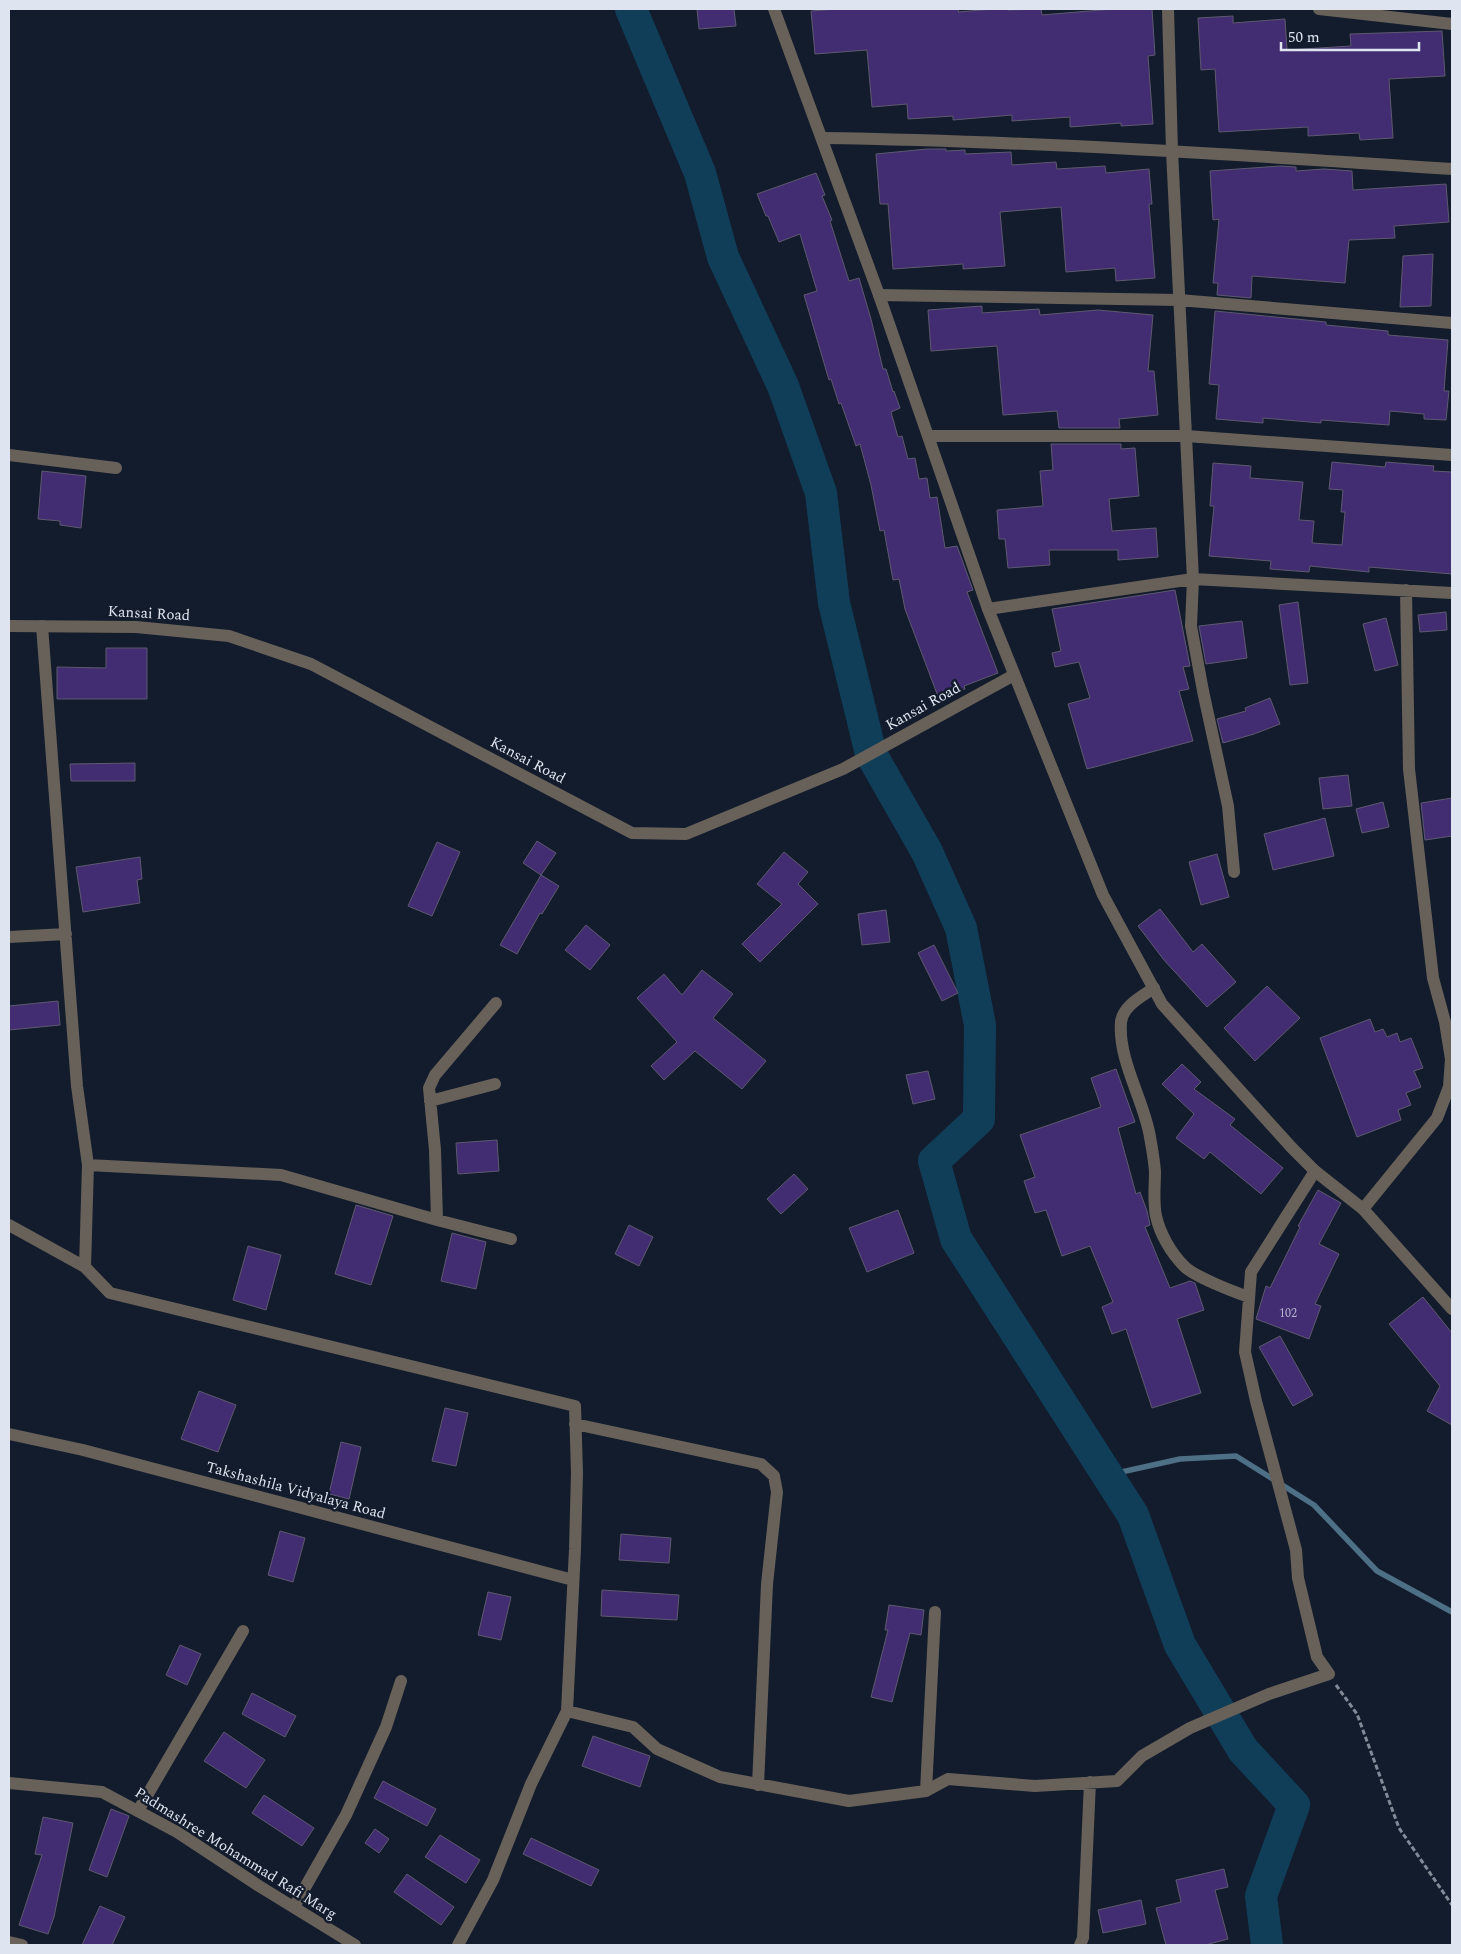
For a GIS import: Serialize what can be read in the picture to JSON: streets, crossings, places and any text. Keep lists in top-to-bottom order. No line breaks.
{"streets":{"street":["Kansai Road","Takshashila Vidyalaya Road","Padmashree Mohammad Rafi Marg"]},"house_numbers":["102"],"scale_bar":"50 m"}
